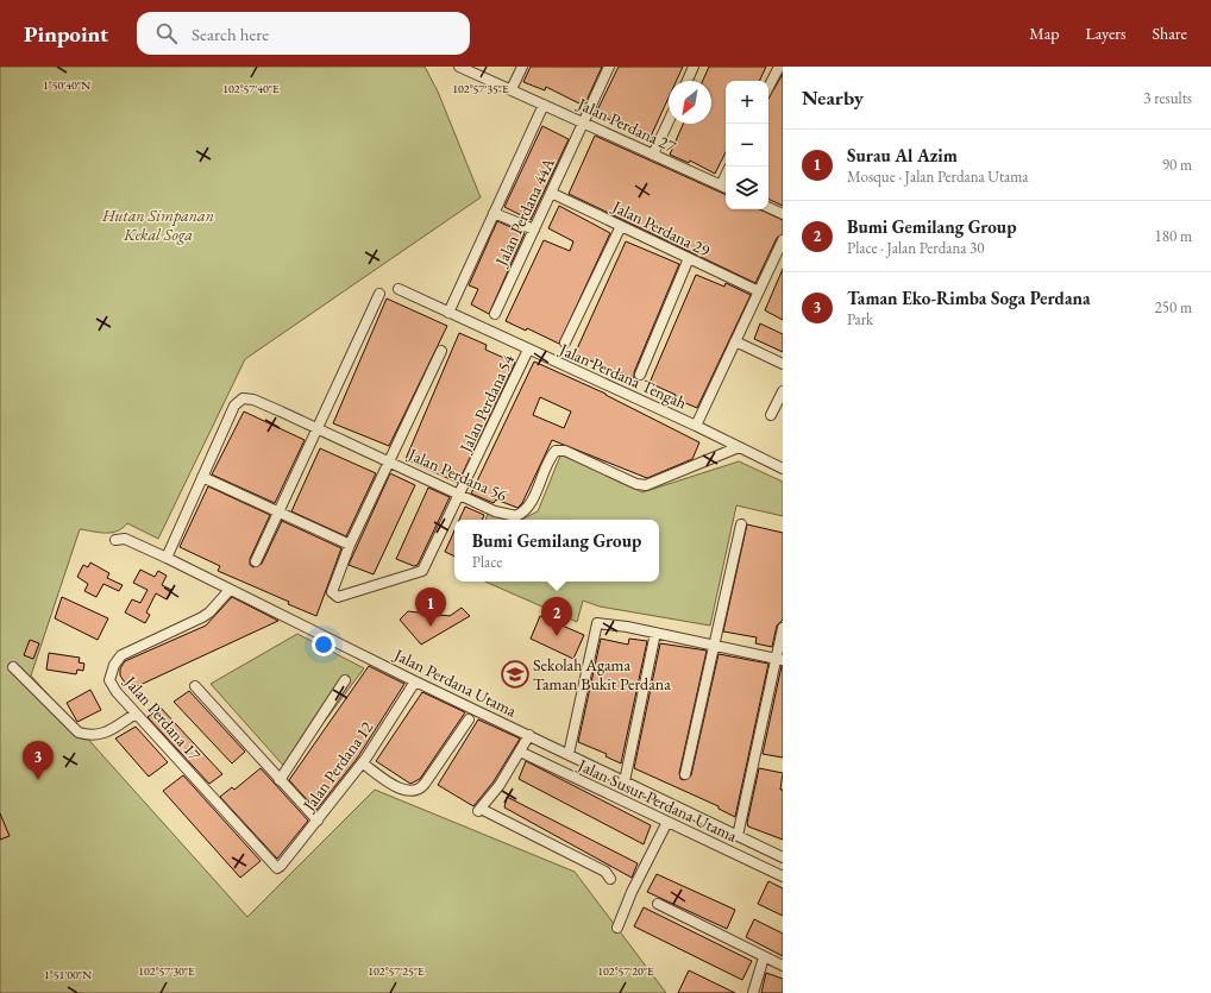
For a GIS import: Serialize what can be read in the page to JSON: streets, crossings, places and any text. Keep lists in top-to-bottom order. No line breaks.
{"streets":{"street":["Jalan Perdana 27","Jalan Perdana 44A","Jalan Perdana 29","Jalan Perdana Tengah","Jalan Perdana 54","Jalan Perdana 56","Jalan Perdana Utama","Jalan Perdana 17","Jalan Perdana 12","Jalan Susur Perdana Utama"]},"crossings":[["Jalan Perdana 27","Jalan Perdana 44A"],["Jalan Perdana 44A","Jalan Perdana 29"],["Jalan Perdana Tengah","Jalan Perdana 54"],["Jalan Perdana Tengah","Jalan Perdana 56"],["Jalan Perdana 54","Jalan Perdana 56"],["Jalan Perdana Utama","Jalan Perdana 17"],["Jalan Perdana Utama","Jalan Perdana 12"],["Jalan Perdana 17","Jalan Perdana 12"]],"parks":["Hutan Simpanan Kekal Soga"],"places":{"school or university":["Sekolah Agama Taman Bukit Perdana"]},"north":"bottom left","page":{"header":"Pinpoint","search":"Search here","nav":["Map","Layers","Share"],"heading":["Nearby","3 results"],"map_buttons":["+","−"],"list":[{"mark":"1","name":"Surau Al Azim","note":"Mosque · Jalan Perdana Utama","value":"90 m"},{"mark":"2","name":"Bumi Gemilang Group","note":"Place · Jalan Perdana 30","value":"180 m"},{"mark":"3","name":"Taman Eko-Rimba Soga Perdana","note":"Park","value":"250 m"}],"popup":["Bumi Gemilang Group","Place"],"pins":["1","2","3"]},"coordinates":["1°50'40\"N","102°57'40\"E","102°57'35\"E","102°57'30\"E","102°57'25\"E","102°57'20\"E","1°51'00\"N"]}
